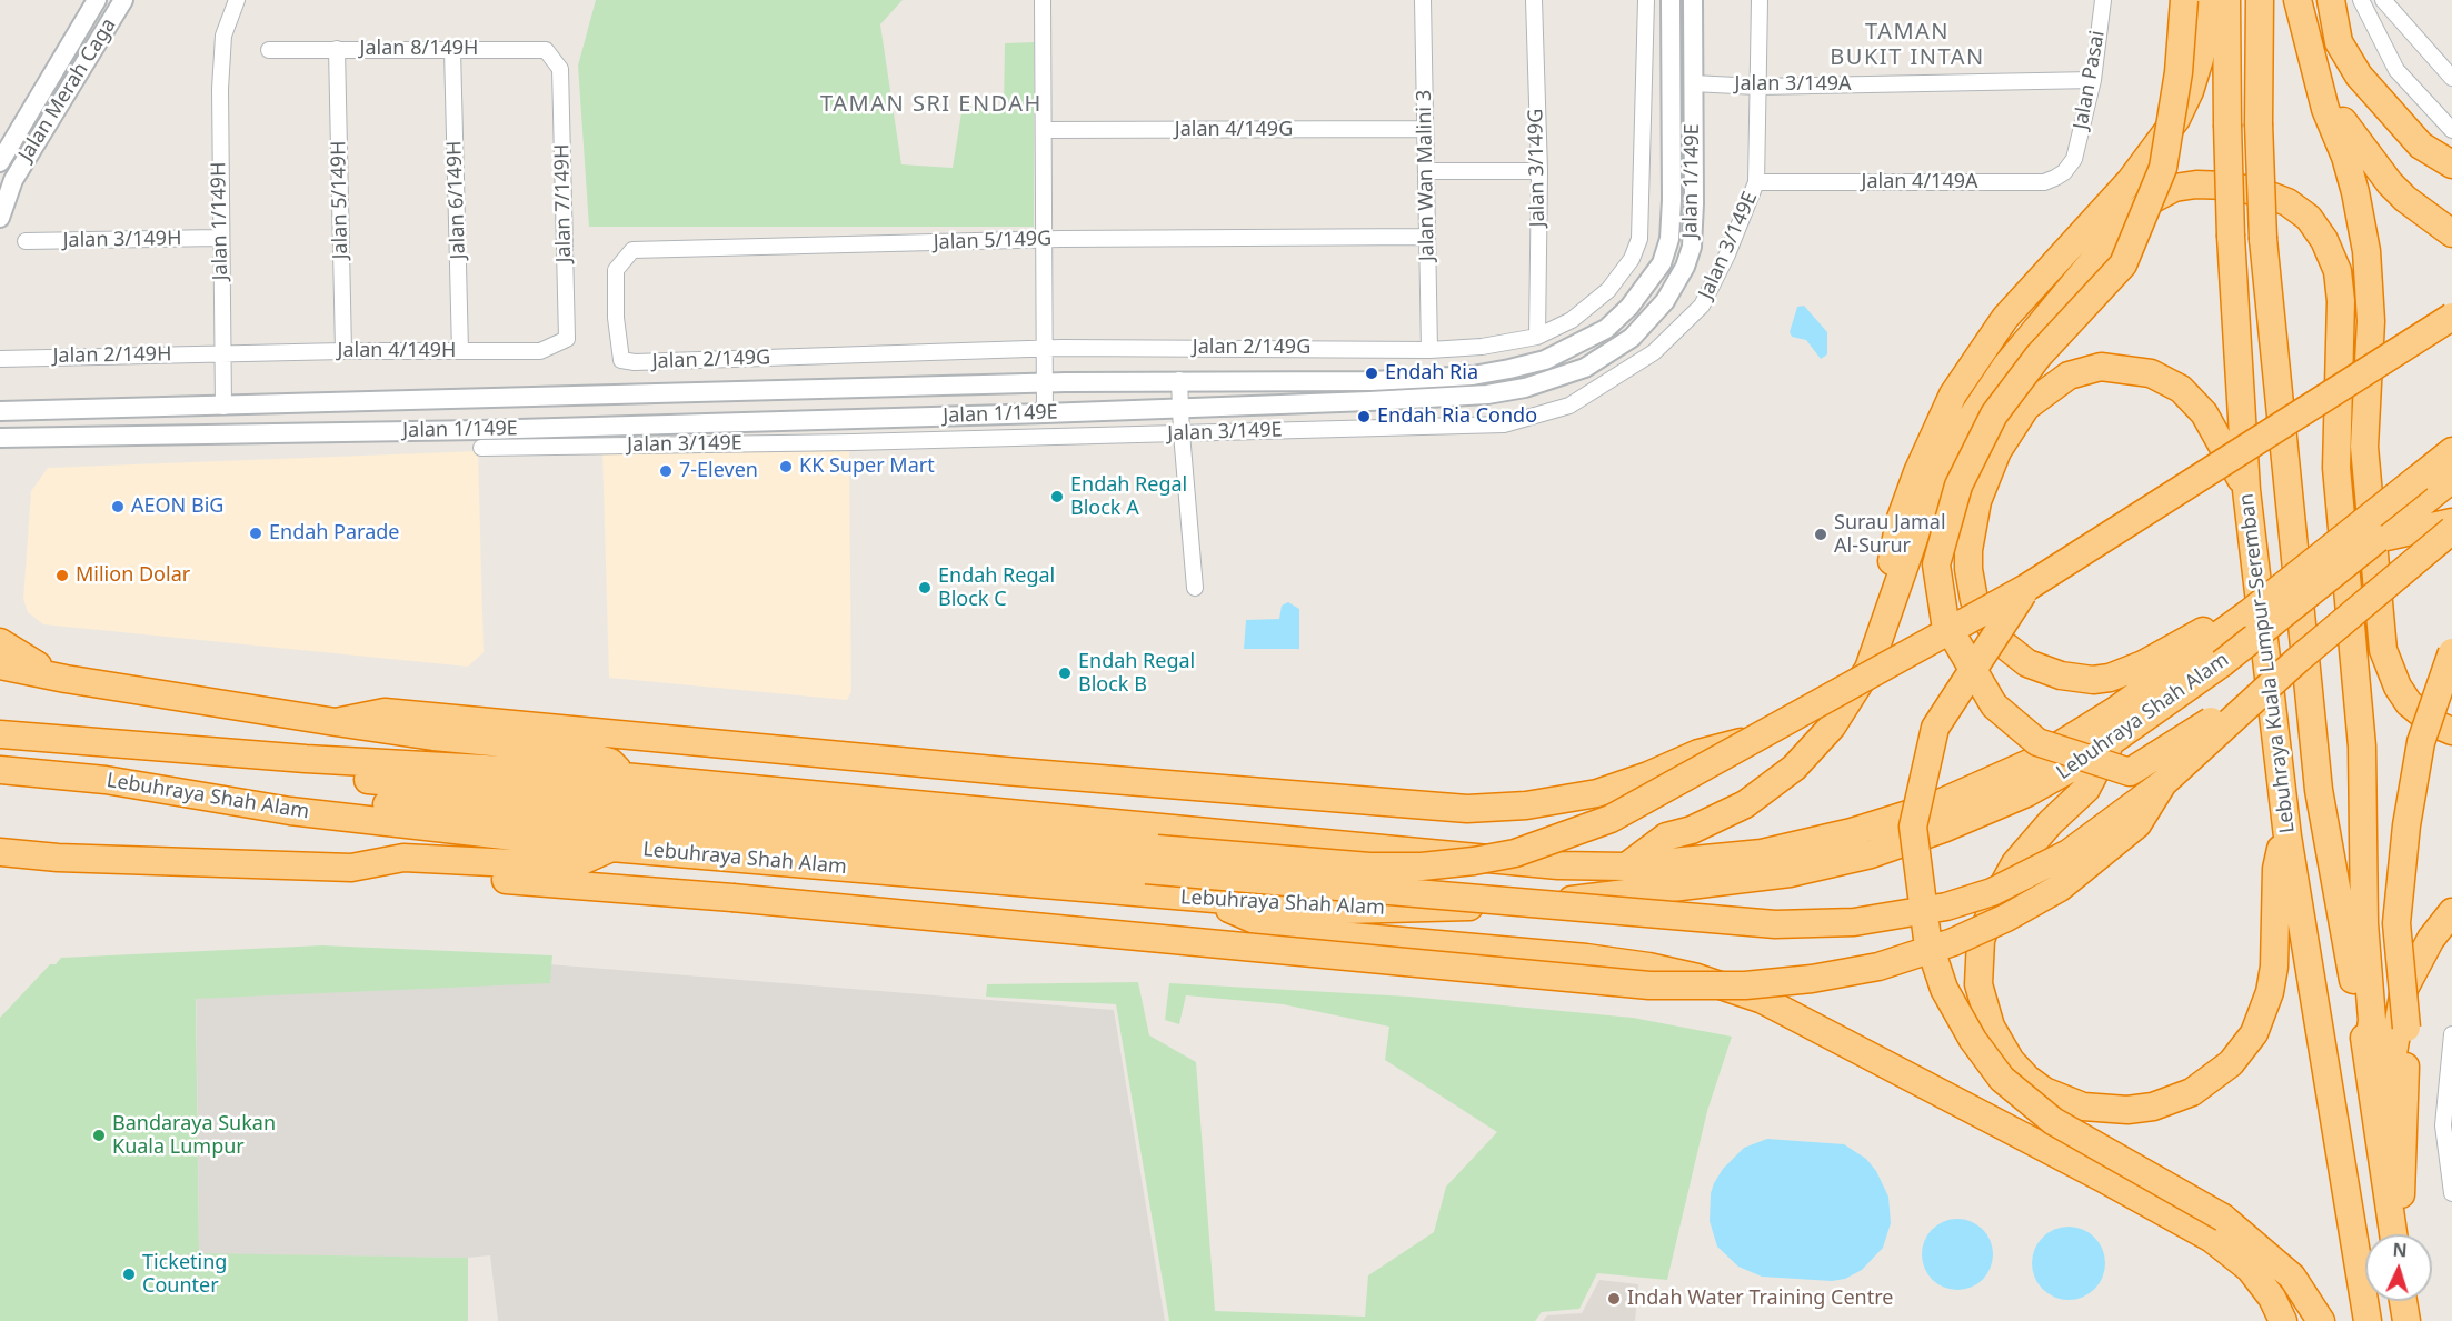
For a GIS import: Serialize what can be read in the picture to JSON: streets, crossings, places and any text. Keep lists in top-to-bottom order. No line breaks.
{"streets":{"highway":["Lebuhraya Kuala Lumpur–Seremban","Lebuhraya Shah Alam"],"street":["Jalan 8/149H","Jalan Pasai","Jalan 3/149A","Jalan Merah Caga","Jalan 4/149G","Jalan 3/149G","Jalan Wan Malini 3","Jalan 1/149E","Jalan 4/149A","Jalan 5/149H","Jalan 6/149H","Jalan 7/149H","Jalan 1/149H","Jalan 3/149H","Jalan 5/149G","Jalan 3/149E","Jalan 2/149G","Jalan 4/149H","Jalan 2/149H"]},"crossings":[["Jalan 8/149H","Jalan 5/149H"],["Jalan 8/149H","Jalan 6/149H"],["Jalan 8/149H","Jalan 7/149H"],["Jalan Pasai","Jalan 3/149A"],["Jalan Pasai","Jalan 4/149A"],["Jalan 3/149A","Jalan 1/149E"],["Jalan 3/149A","Jalan 3/149E"],["Jalan 4/149G","Jalan Wan Malini 3"],["Jalan 3/149G","Jalan 2/149G"],["Jalan Wan Malini 3","Jalan 5/149G"],["Jalan Wan Malini 3","Jalan 2/149G"],["Jalan 1/149E","Jalan 1/149H"],["Jalan 4/149A","Jalan 3/149E"],["Jalan 5/149H","Jalan 4/149H"],["Jalan 6/149H","Jalan 4/149H"],["Jalan 7/149H","Jalan 4/149H"],["Jalan 1/149H","Jalan 3/149H"],["Jalan 1/149H","Jalan 4/149H"],["Jalan 1/149H","Jalan 2/149H"],["Jalan 5/149G","Jalan 2/149G"],["Jalan 4/149H","Jalan 2/149H"]],"districts":["TAMAN BUKIT INTAN","TAMAN SRI ENDAH"],"places":["Endah Ria","Endah Ria Condo","KK Super Mart","7-Eleven","Endah Regal Block A","AEON BiG","Endah Parade","Surau Jamal Al-Surur","Milion Dolar","Endah Regal Block C","Endah Regal Block B","Bandaraya Sukan Kuala Lumpur","Ticketing Counter","Indah Water Training Centre"],"north":"top"}
